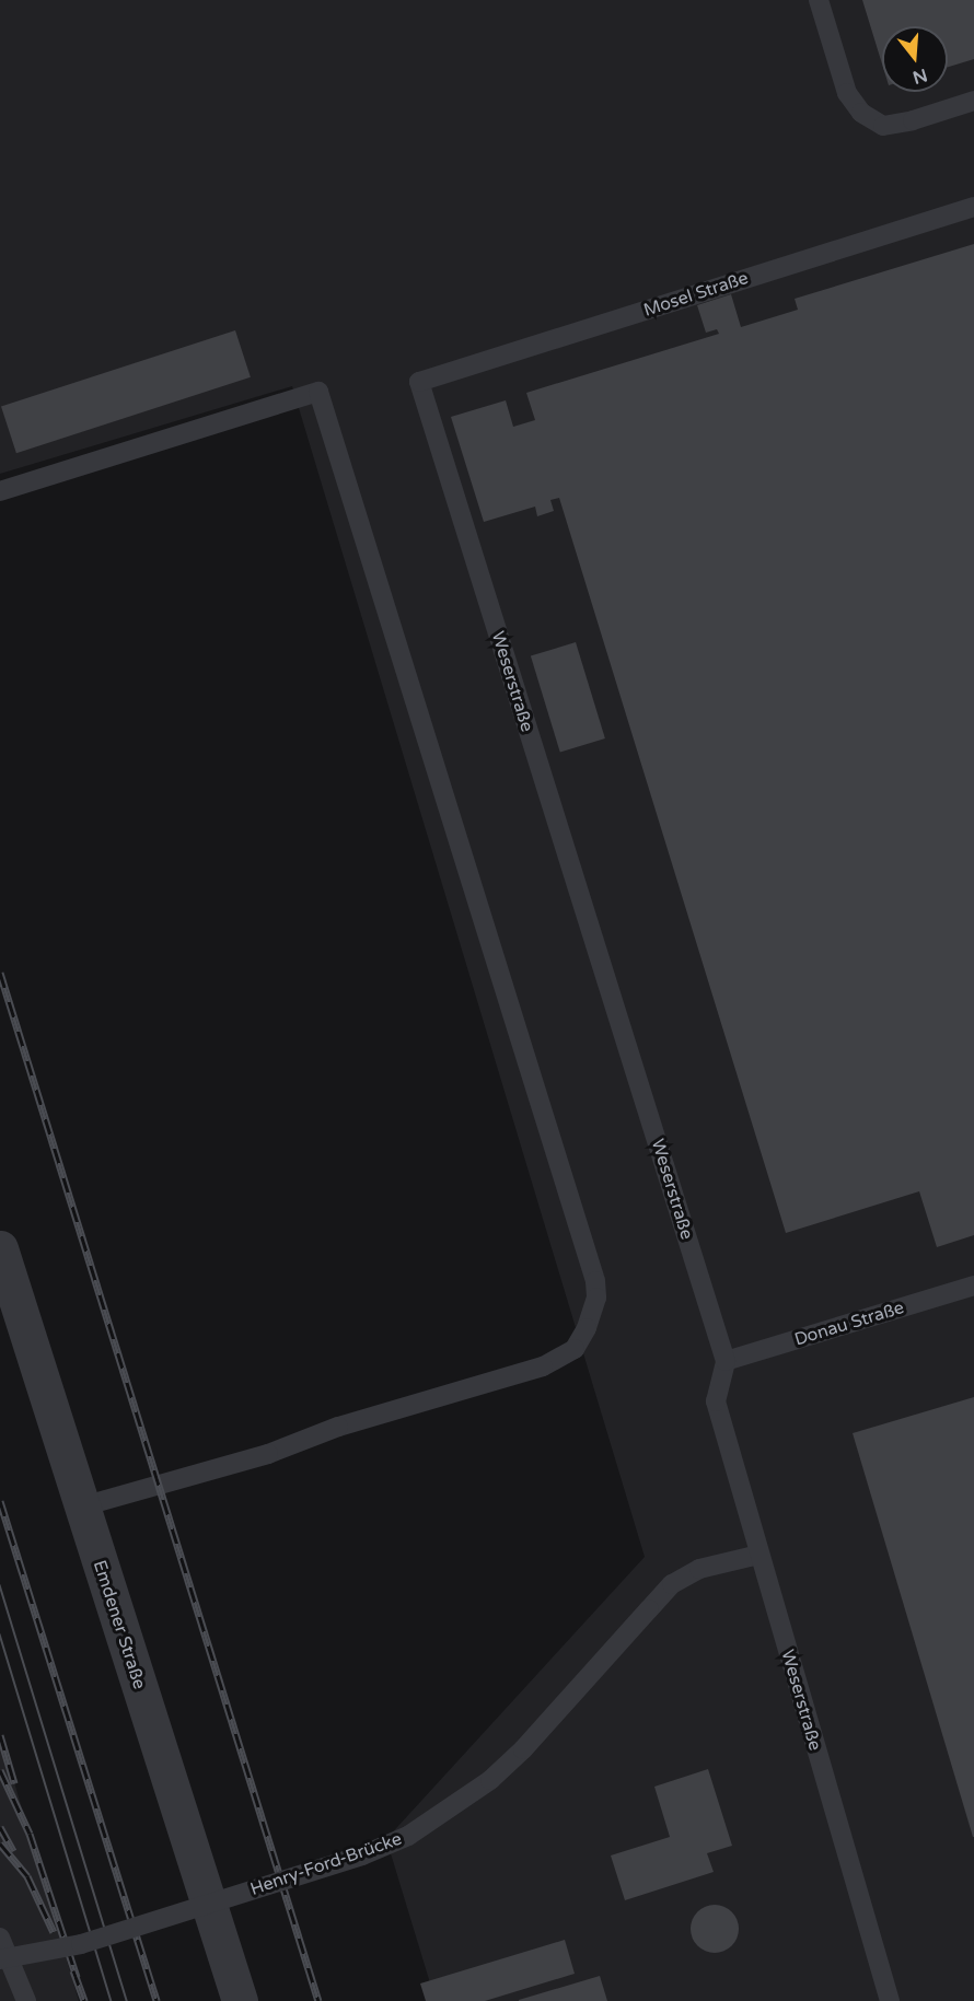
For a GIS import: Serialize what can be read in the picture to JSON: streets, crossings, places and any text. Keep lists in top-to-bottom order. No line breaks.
{"streets":{"street":["Emdener Straße"],"lane":["Mosel Straße","Weserstraße","Donau Straße","Henry-Ford-Brücke"]},"crossings":[["Mosel Straße","Weserstraße"],["Weserstraße","Donau Straße"],["Weserstraße","Henry-Ford-Brücke"]],"north":"bottom"}
